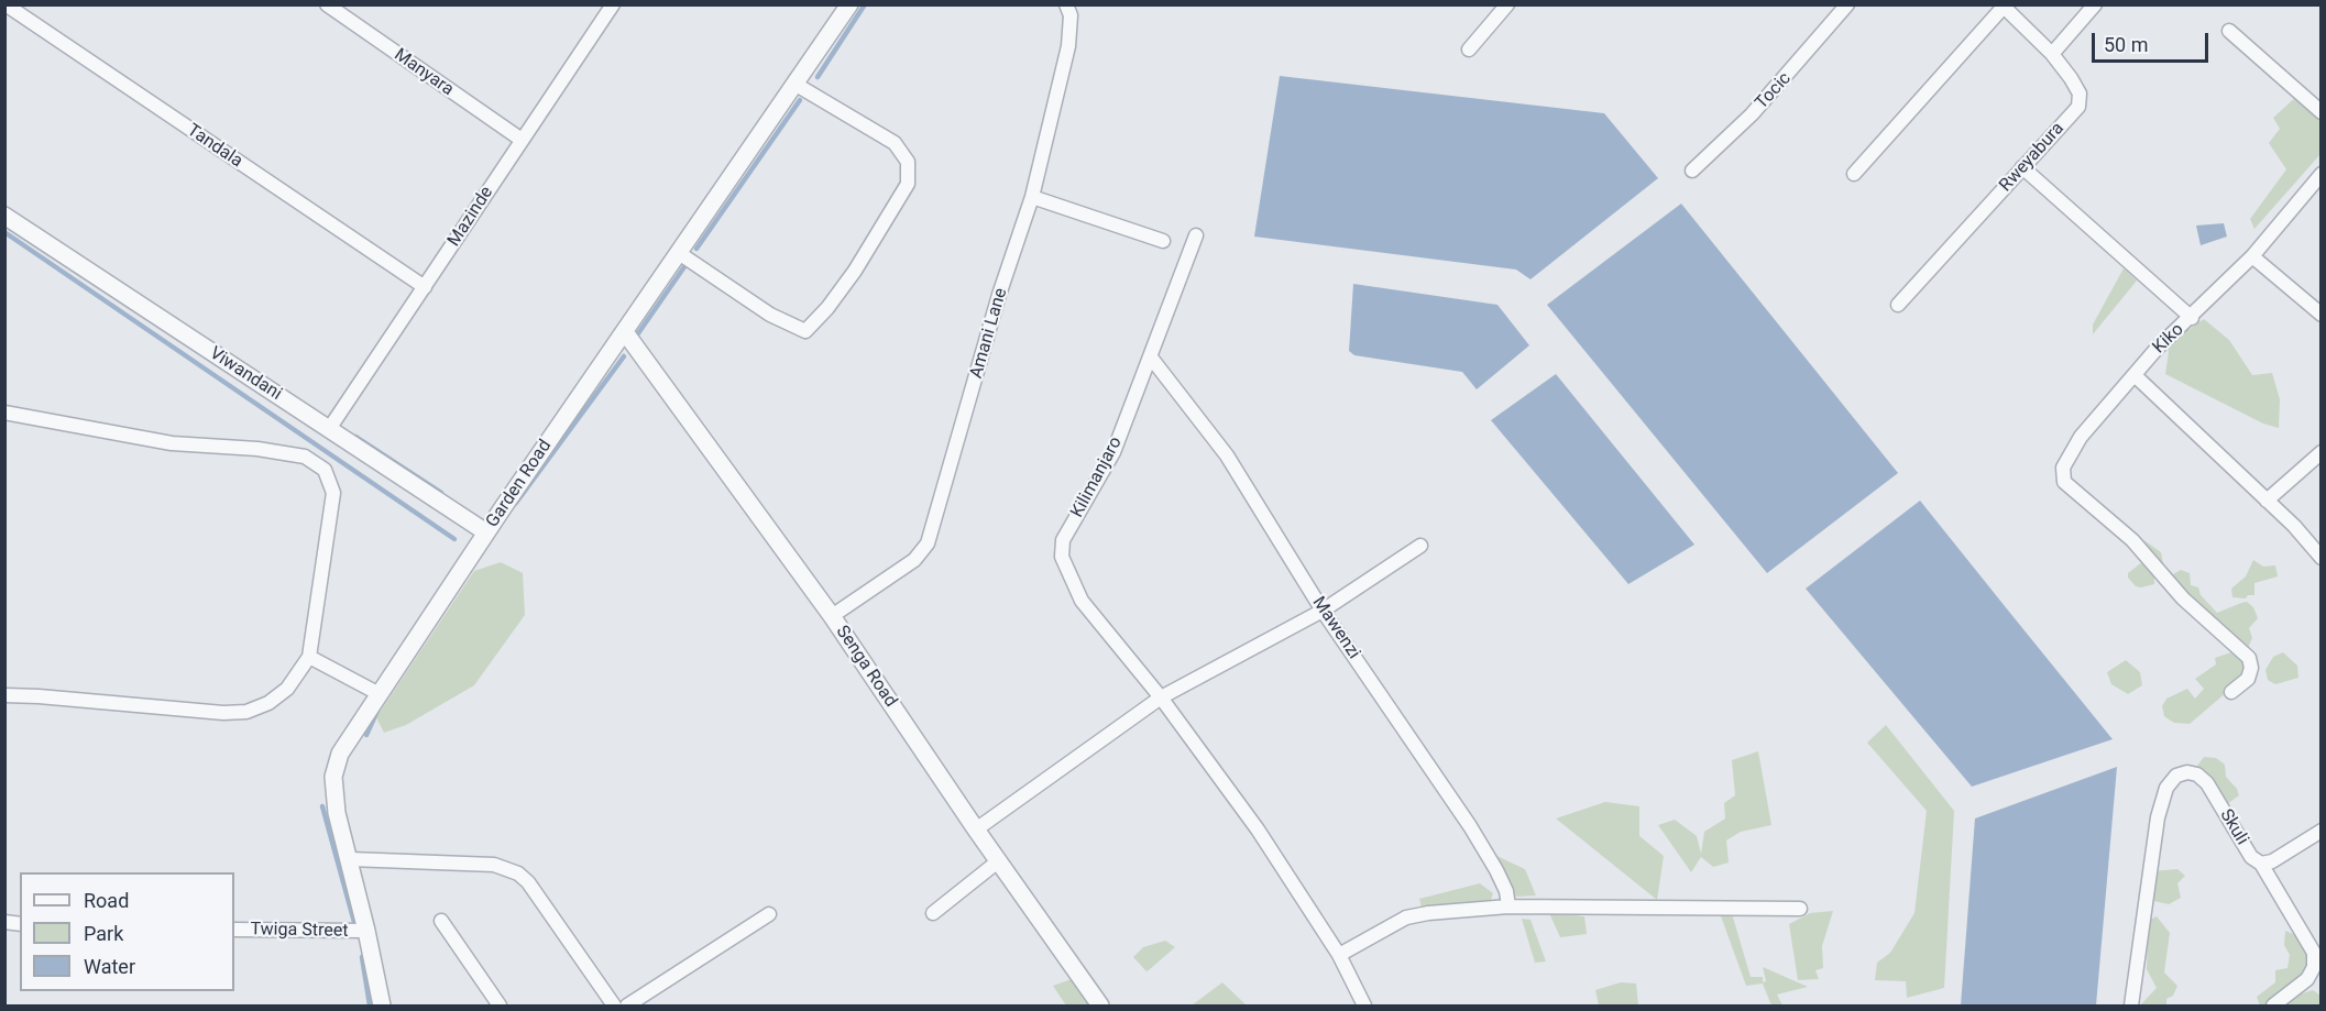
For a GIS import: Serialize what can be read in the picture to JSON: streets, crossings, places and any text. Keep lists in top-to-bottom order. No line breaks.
{"streets":{"street":["Manyara","Tocic","Tandala","Rweyabura","Mazinde","Amani Lane","Kiko","Viwandani","Kilimanjaro","Garden Road","Mawenzi","Senga Road","Skuli","Twiga Street"]},"crossings":[["Manyara","Mazinde"],["Tandala","Mazinde"],["Mazinde","Viwandani"],["Amani Lane","Senga Road"],["Viwandani","Garden Road"],["Kilimanjaro","Mawenzi"],["Garden Road","Senga Road"],["Garden Road","Twiga Street"]],"legend":["Road","Park","Water"],"scale_bar":"50 m"}
